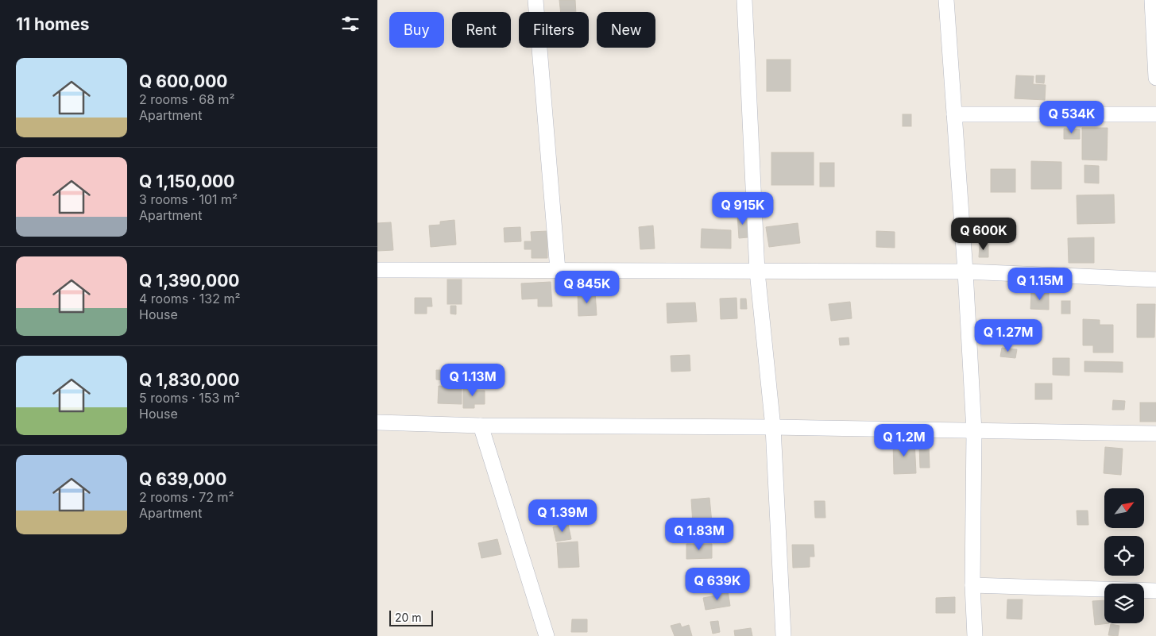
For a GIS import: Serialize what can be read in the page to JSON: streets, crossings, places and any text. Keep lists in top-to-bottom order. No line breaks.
{"scale_bar":"20 m","north":"top right","page":{"heading":"11 homes","chip":["Buy","Rent","Filters","New"],"list":[{"name":"Q 600,000","note":"2 rooms · 68 m² · Apartment"},{"name":"Q 1,150,000","note":"3 rooms · 101 m² · Apartment"},{"name":"Q 1,390,000","note":"4 rooms · 132 m² · House"},{"name":"Q 1,830,000","note":"5 rooms · 153 m² · House"},{"name":"Q 639,000","note":"2 rooms · 72 m² · Apartment"}],"price":["Q 534K","Q 915K","Q 600K","Q 1.15M","Q 845K","Q 1.27M","Q 1.13M","Q 1.2M","Q 1.39M","Q 1.83M","Q 639K"],"scale":"20 m"}}
